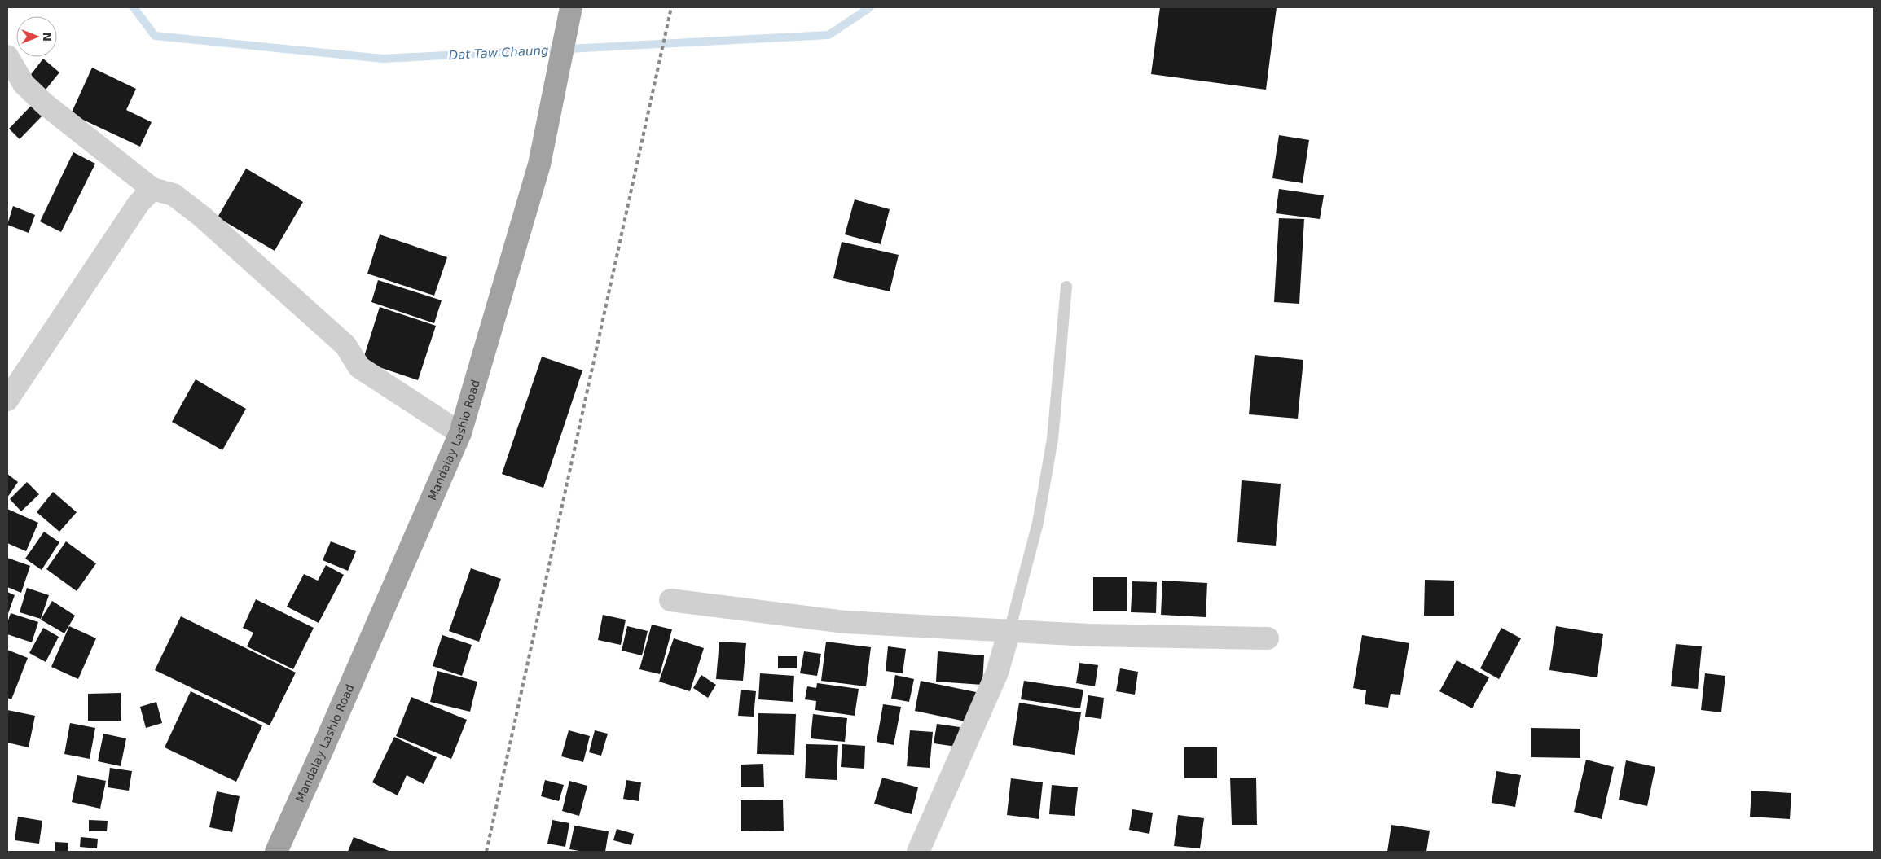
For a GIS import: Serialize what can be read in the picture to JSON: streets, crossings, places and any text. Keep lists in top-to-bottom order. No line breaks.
{"streets":{"highway":["Mandalay Lashio Road"]},"water":["Dat Taw Chaung"],"north":"right"}
